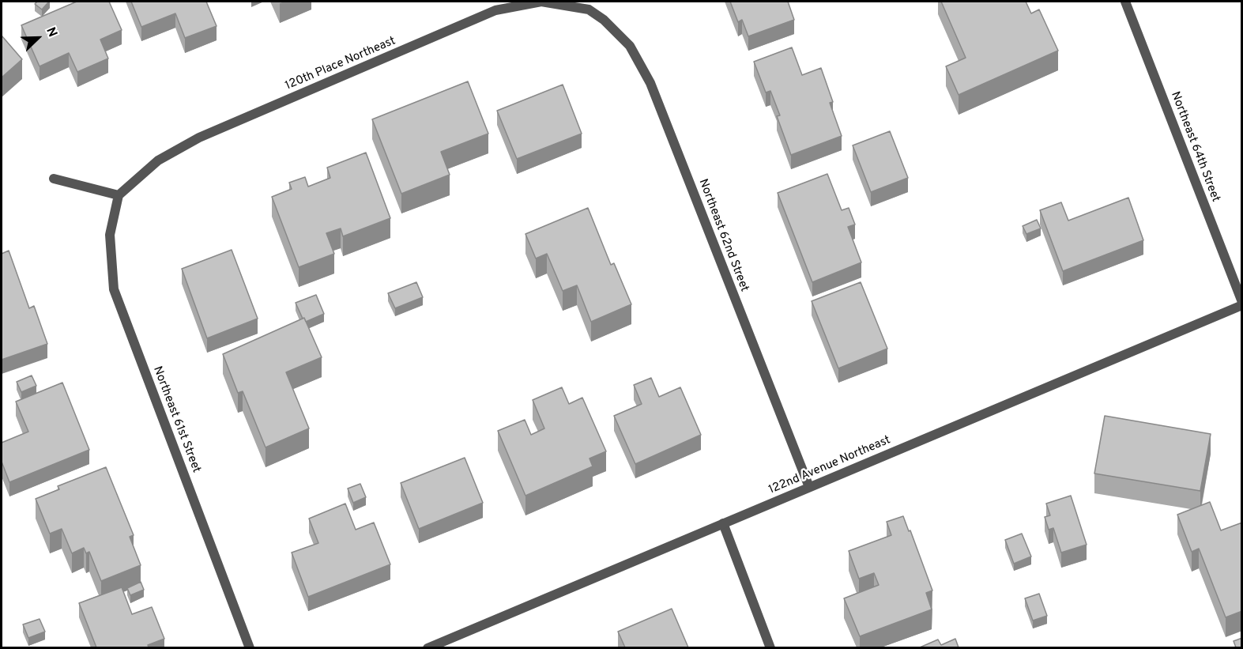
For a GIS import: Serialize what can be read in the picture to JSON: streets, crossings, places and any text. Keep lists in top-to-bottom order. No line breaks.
{"streets":{"street":["120th Place Northeast","Northeast 64th Street","Northeast 62nd Street","Northeast 61st Street","122nd Avenue Northeast"]},"crossings":[["120th Place Northeast","Northeast 62nd Street"],["120th Place Northeast","Northeast 61st Street"],["Northeast 62nd Street","122nd Avenue Northeast"]],"north":"top right"}
